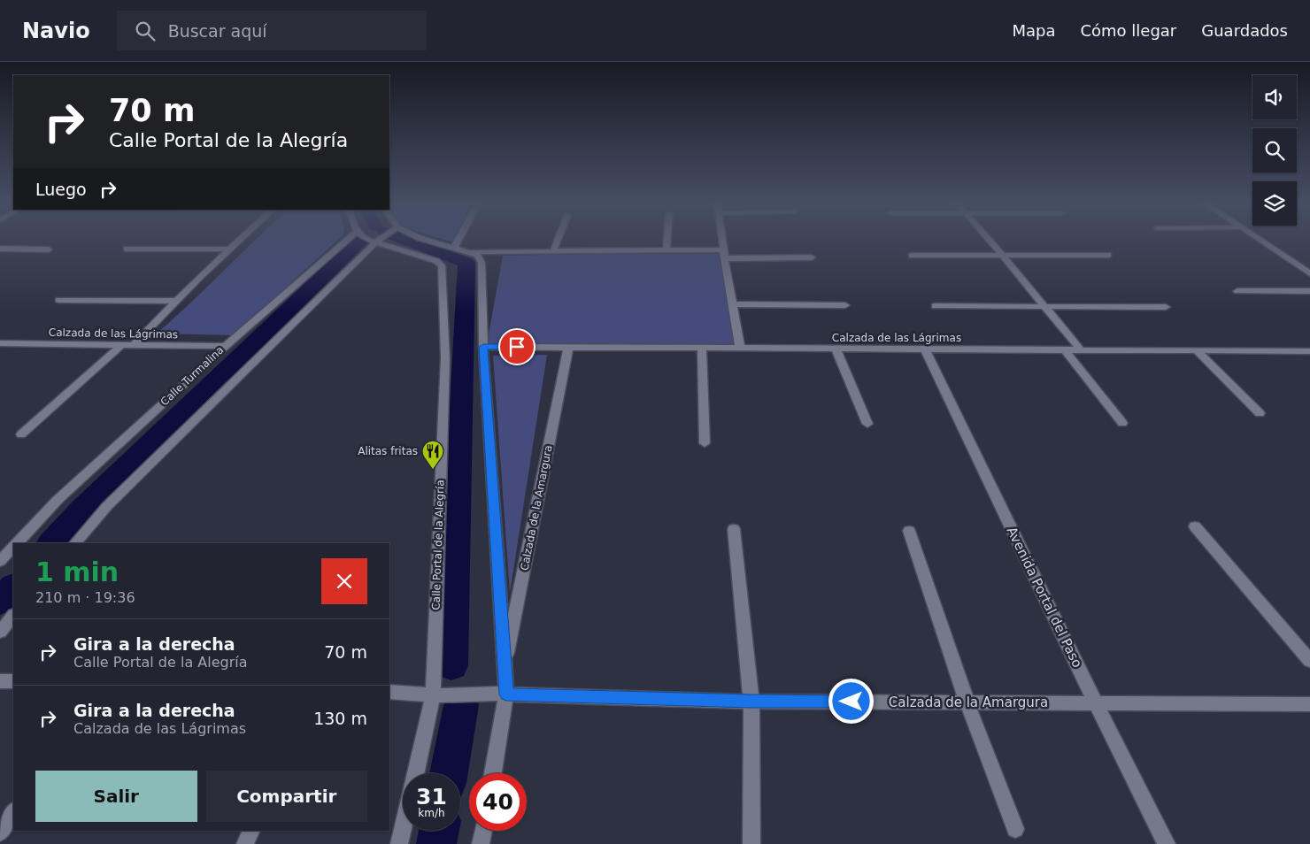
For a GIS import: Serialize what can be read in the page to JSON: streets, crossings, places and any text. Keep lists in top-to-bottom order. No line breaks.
{"streets":{"street":["Calzada de las Lágrimas","Calle Turmalina","Calzada de la Amargura","Calle Portal de la Alegría","Avenida Portal del Paso"]},"crossings":[["Calzada de las Lágrimas","Calle Turmalina"],["Calzada de las Lágrimas","Calzada de la Amargura"],["Calzada de las Lágrimas","Avenida Portal del Paso"],["Calzada de la Amargura","Calle Portal de la Alegría"],["Calzada de la Amargura","Avenida Portal del Paso"]],"places":{"restaurant":["Alitas fritas"]},"page":{"header":"Navio","search":"Buscar aquí","nav":["Mapa","Cómo llegar","Guardados"],"turn":["70 m","Calle Portal de la Alegría"],"then":"Luego","heading":["1 min","210 m · 19:36"],"list":[{"name":"Gira a la derecha","note":"Calle Portal de la Alegría","value":"70 m"},{"name":"Gira a la derecha","note":"Calzada de las Lágrimas","value":"130 m"}],"buttons":["Salir","Compartir"],"speed":"31 km/h","limit":"40"}}
